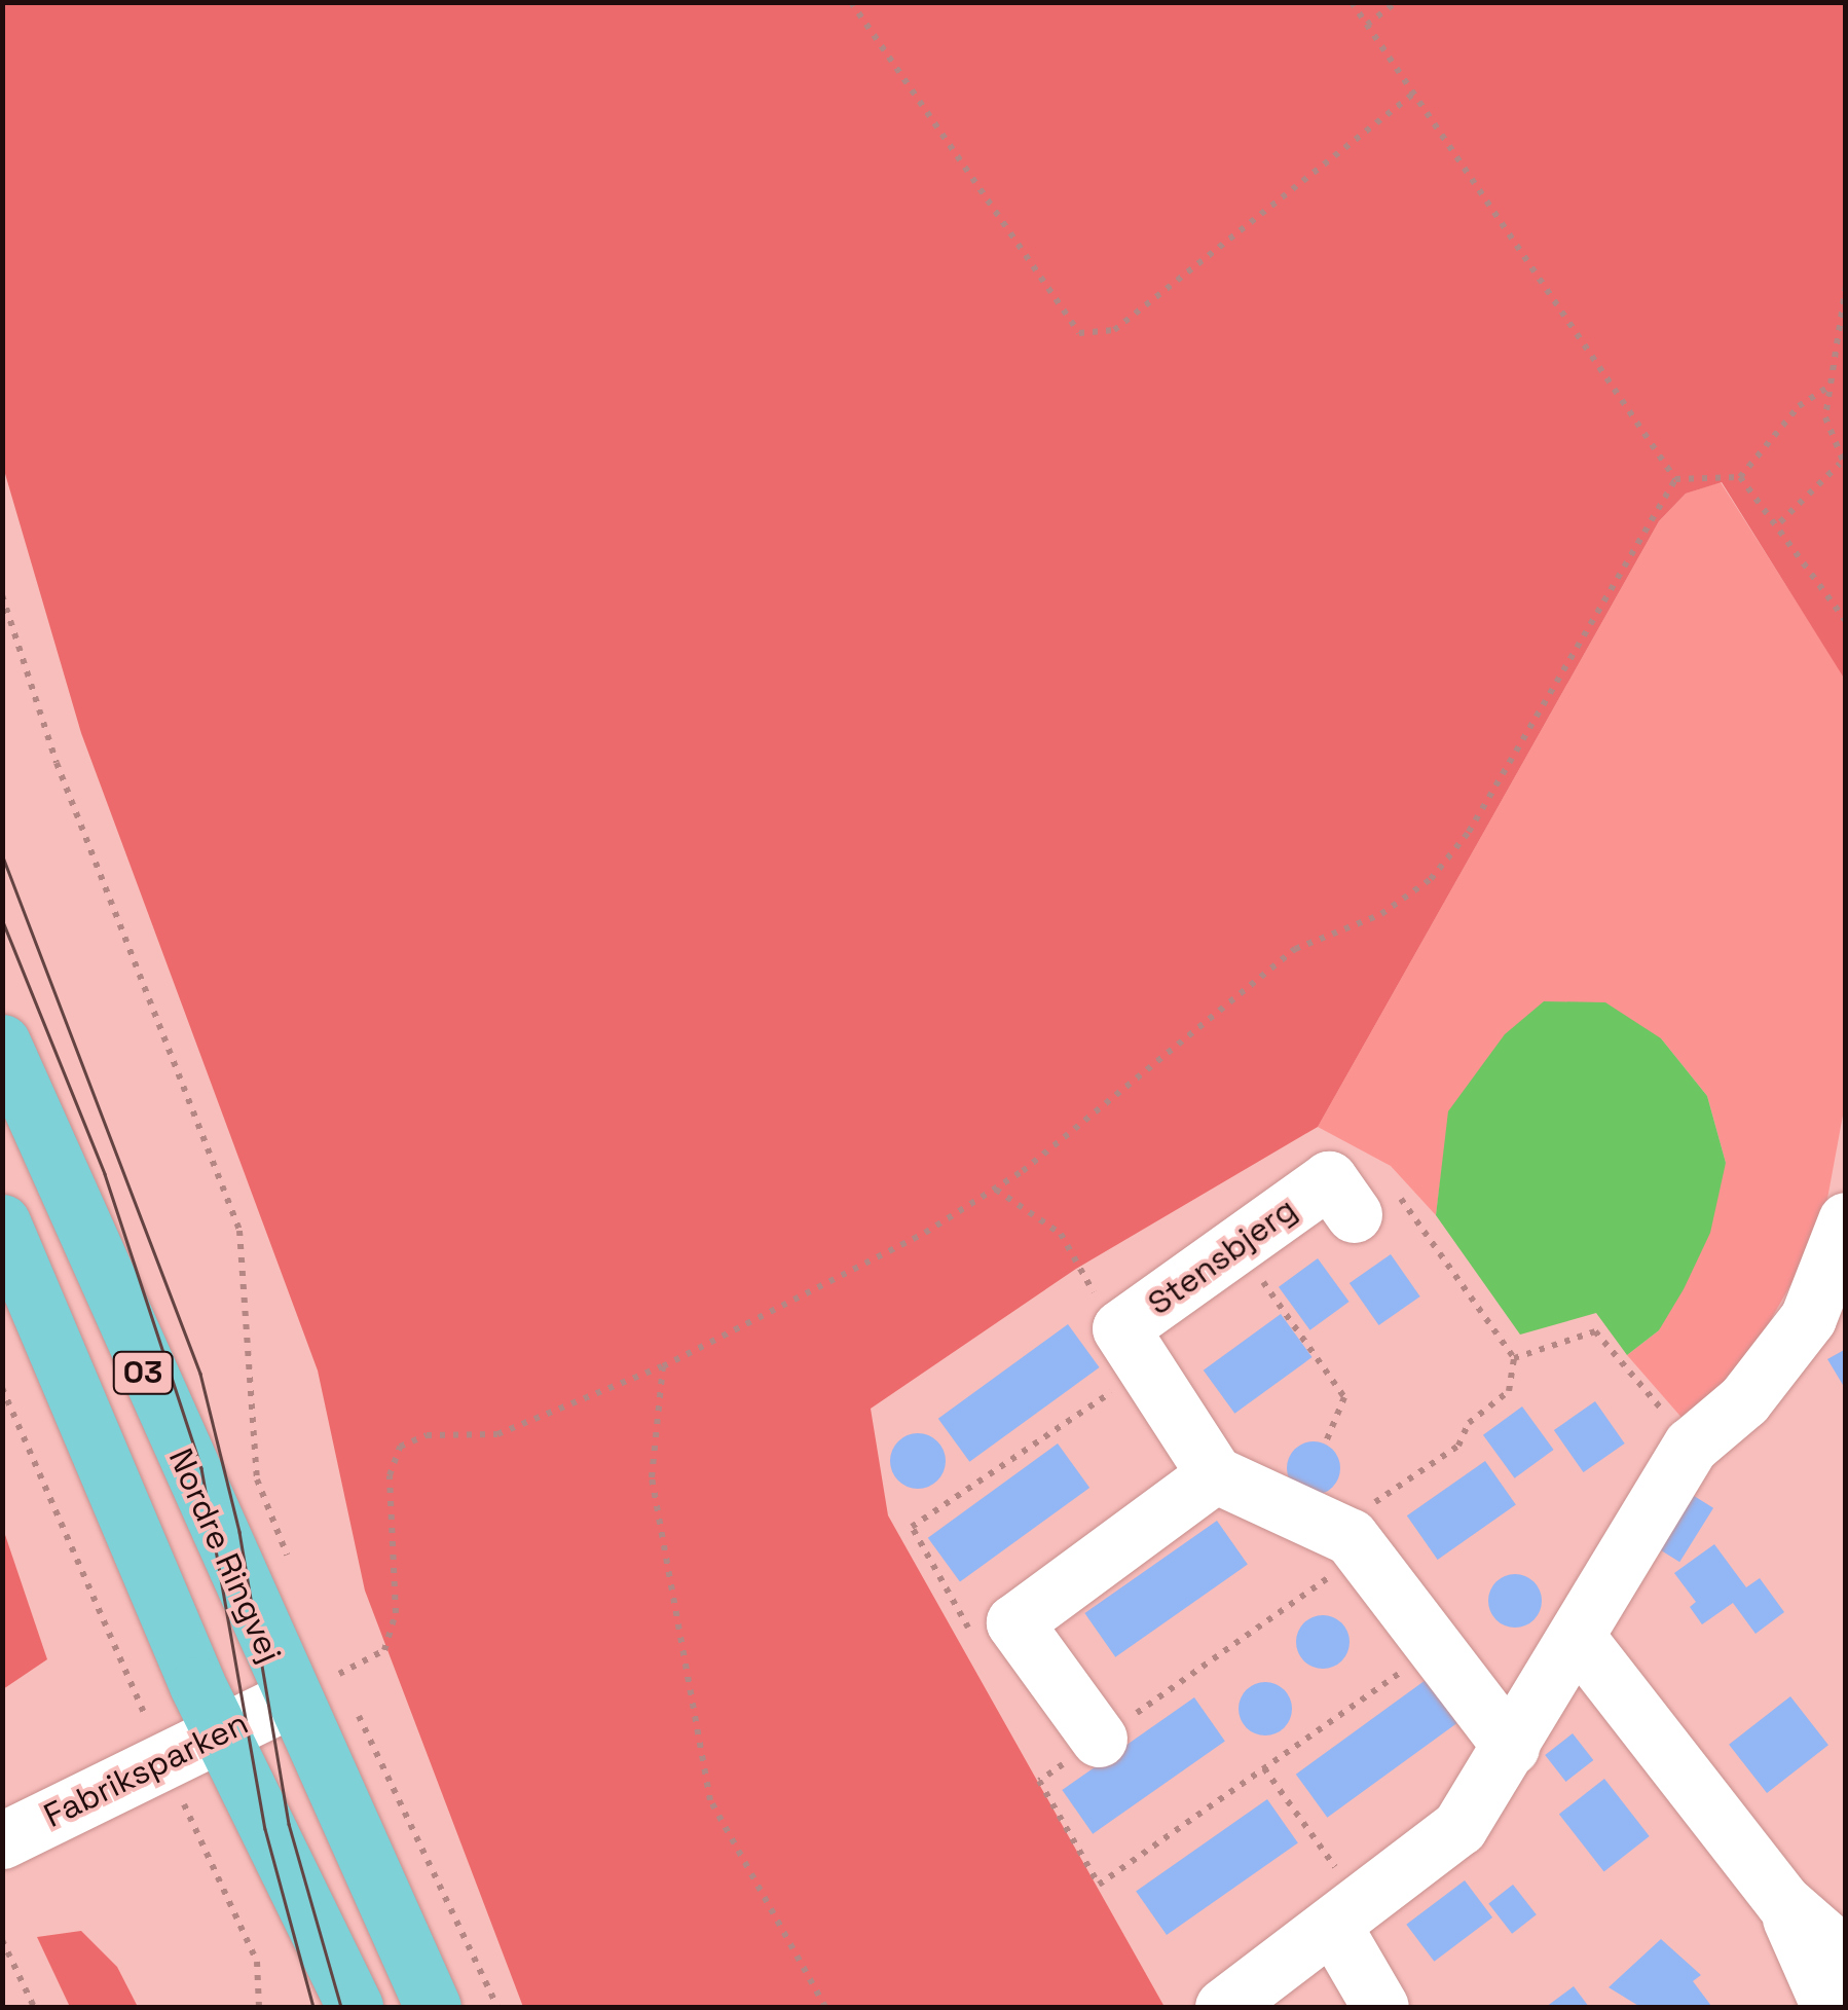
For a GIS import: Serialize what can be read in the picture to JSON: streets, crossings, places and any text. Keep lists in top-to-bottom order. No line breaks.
{"streets":{"main road":["O3","Nordre Ringvej"],"street":["Stensbjerg","Fabriksparken"]},"crossings":[["O3","Fabriksparken"],["Nordre Ringvej","Fabriksparken"]]}
